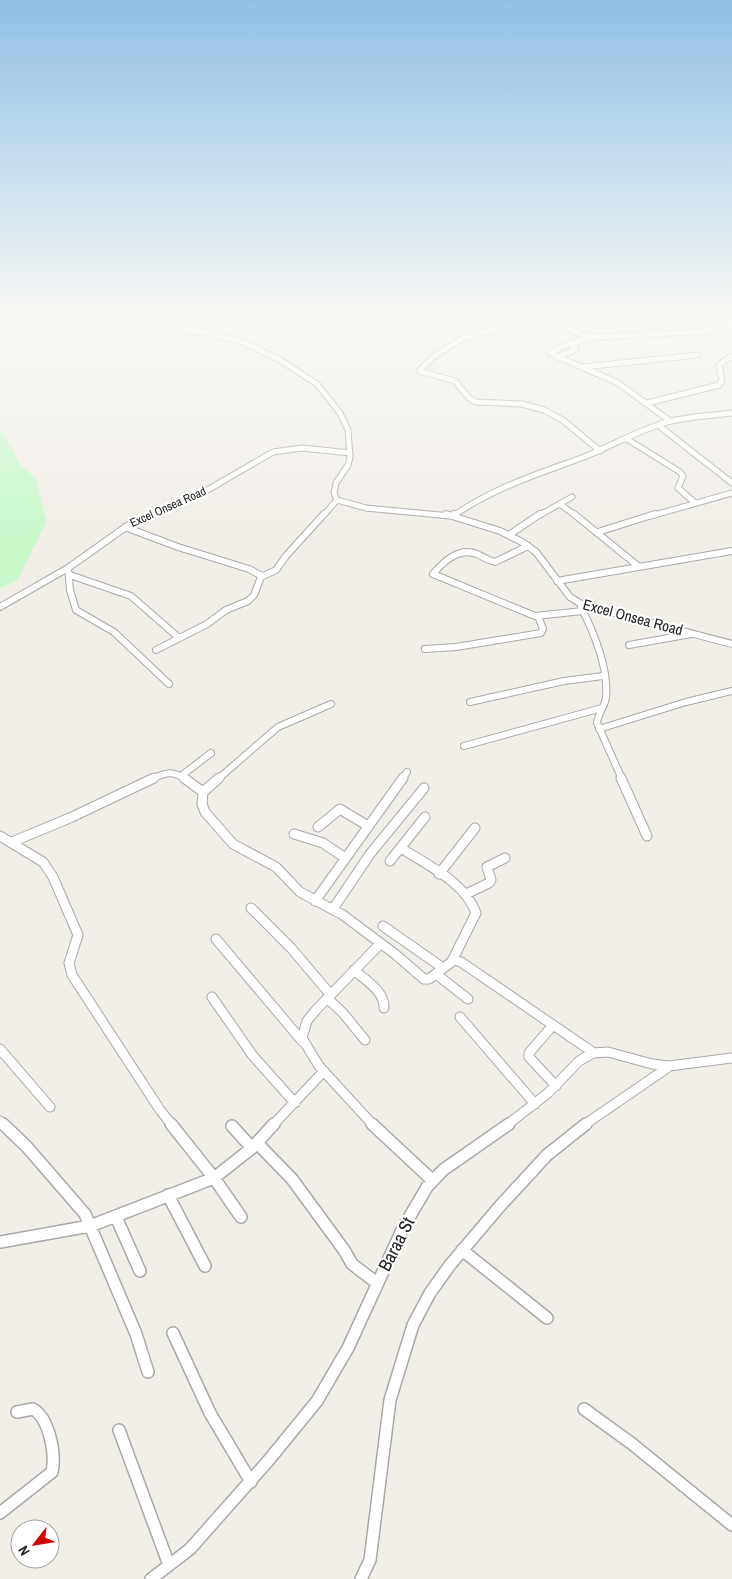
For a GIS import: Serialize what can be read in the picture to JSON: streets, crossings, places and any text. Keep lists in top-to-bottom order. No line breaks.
{"streets":{"street":["Excel Onsea Road","Baraa St"]},"north":"bottom left"}
